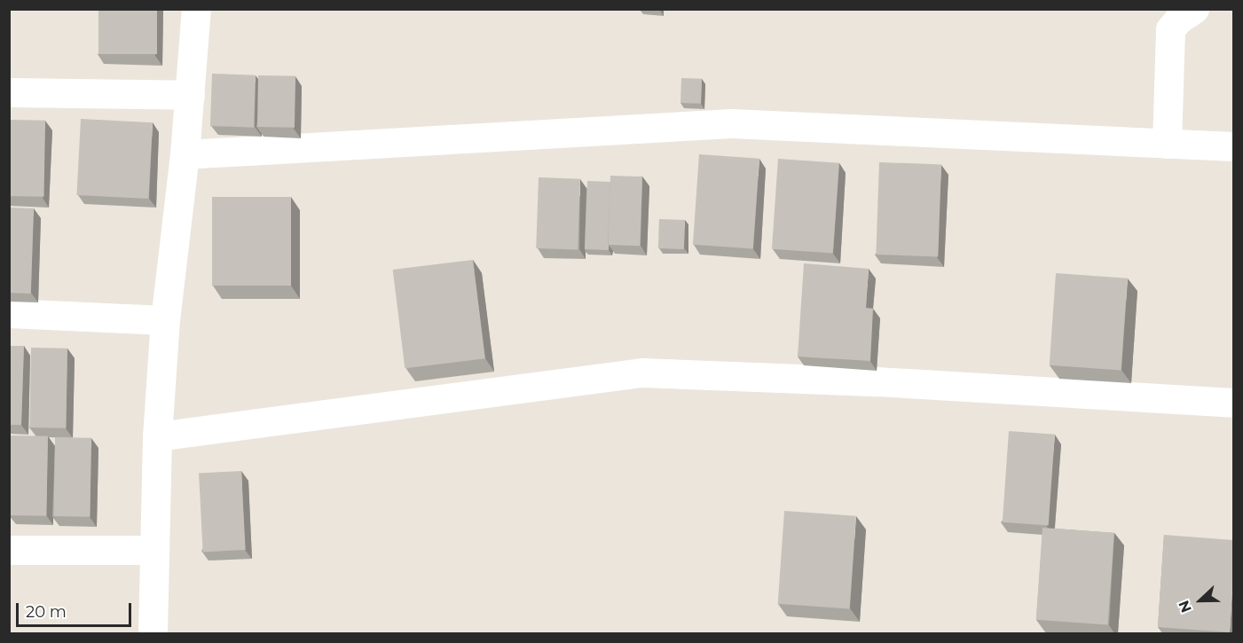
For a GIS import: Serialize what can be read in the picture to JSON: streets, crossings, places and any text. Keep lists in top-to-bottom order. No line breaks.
{"scale_bar":"20 m","north":"left"}
